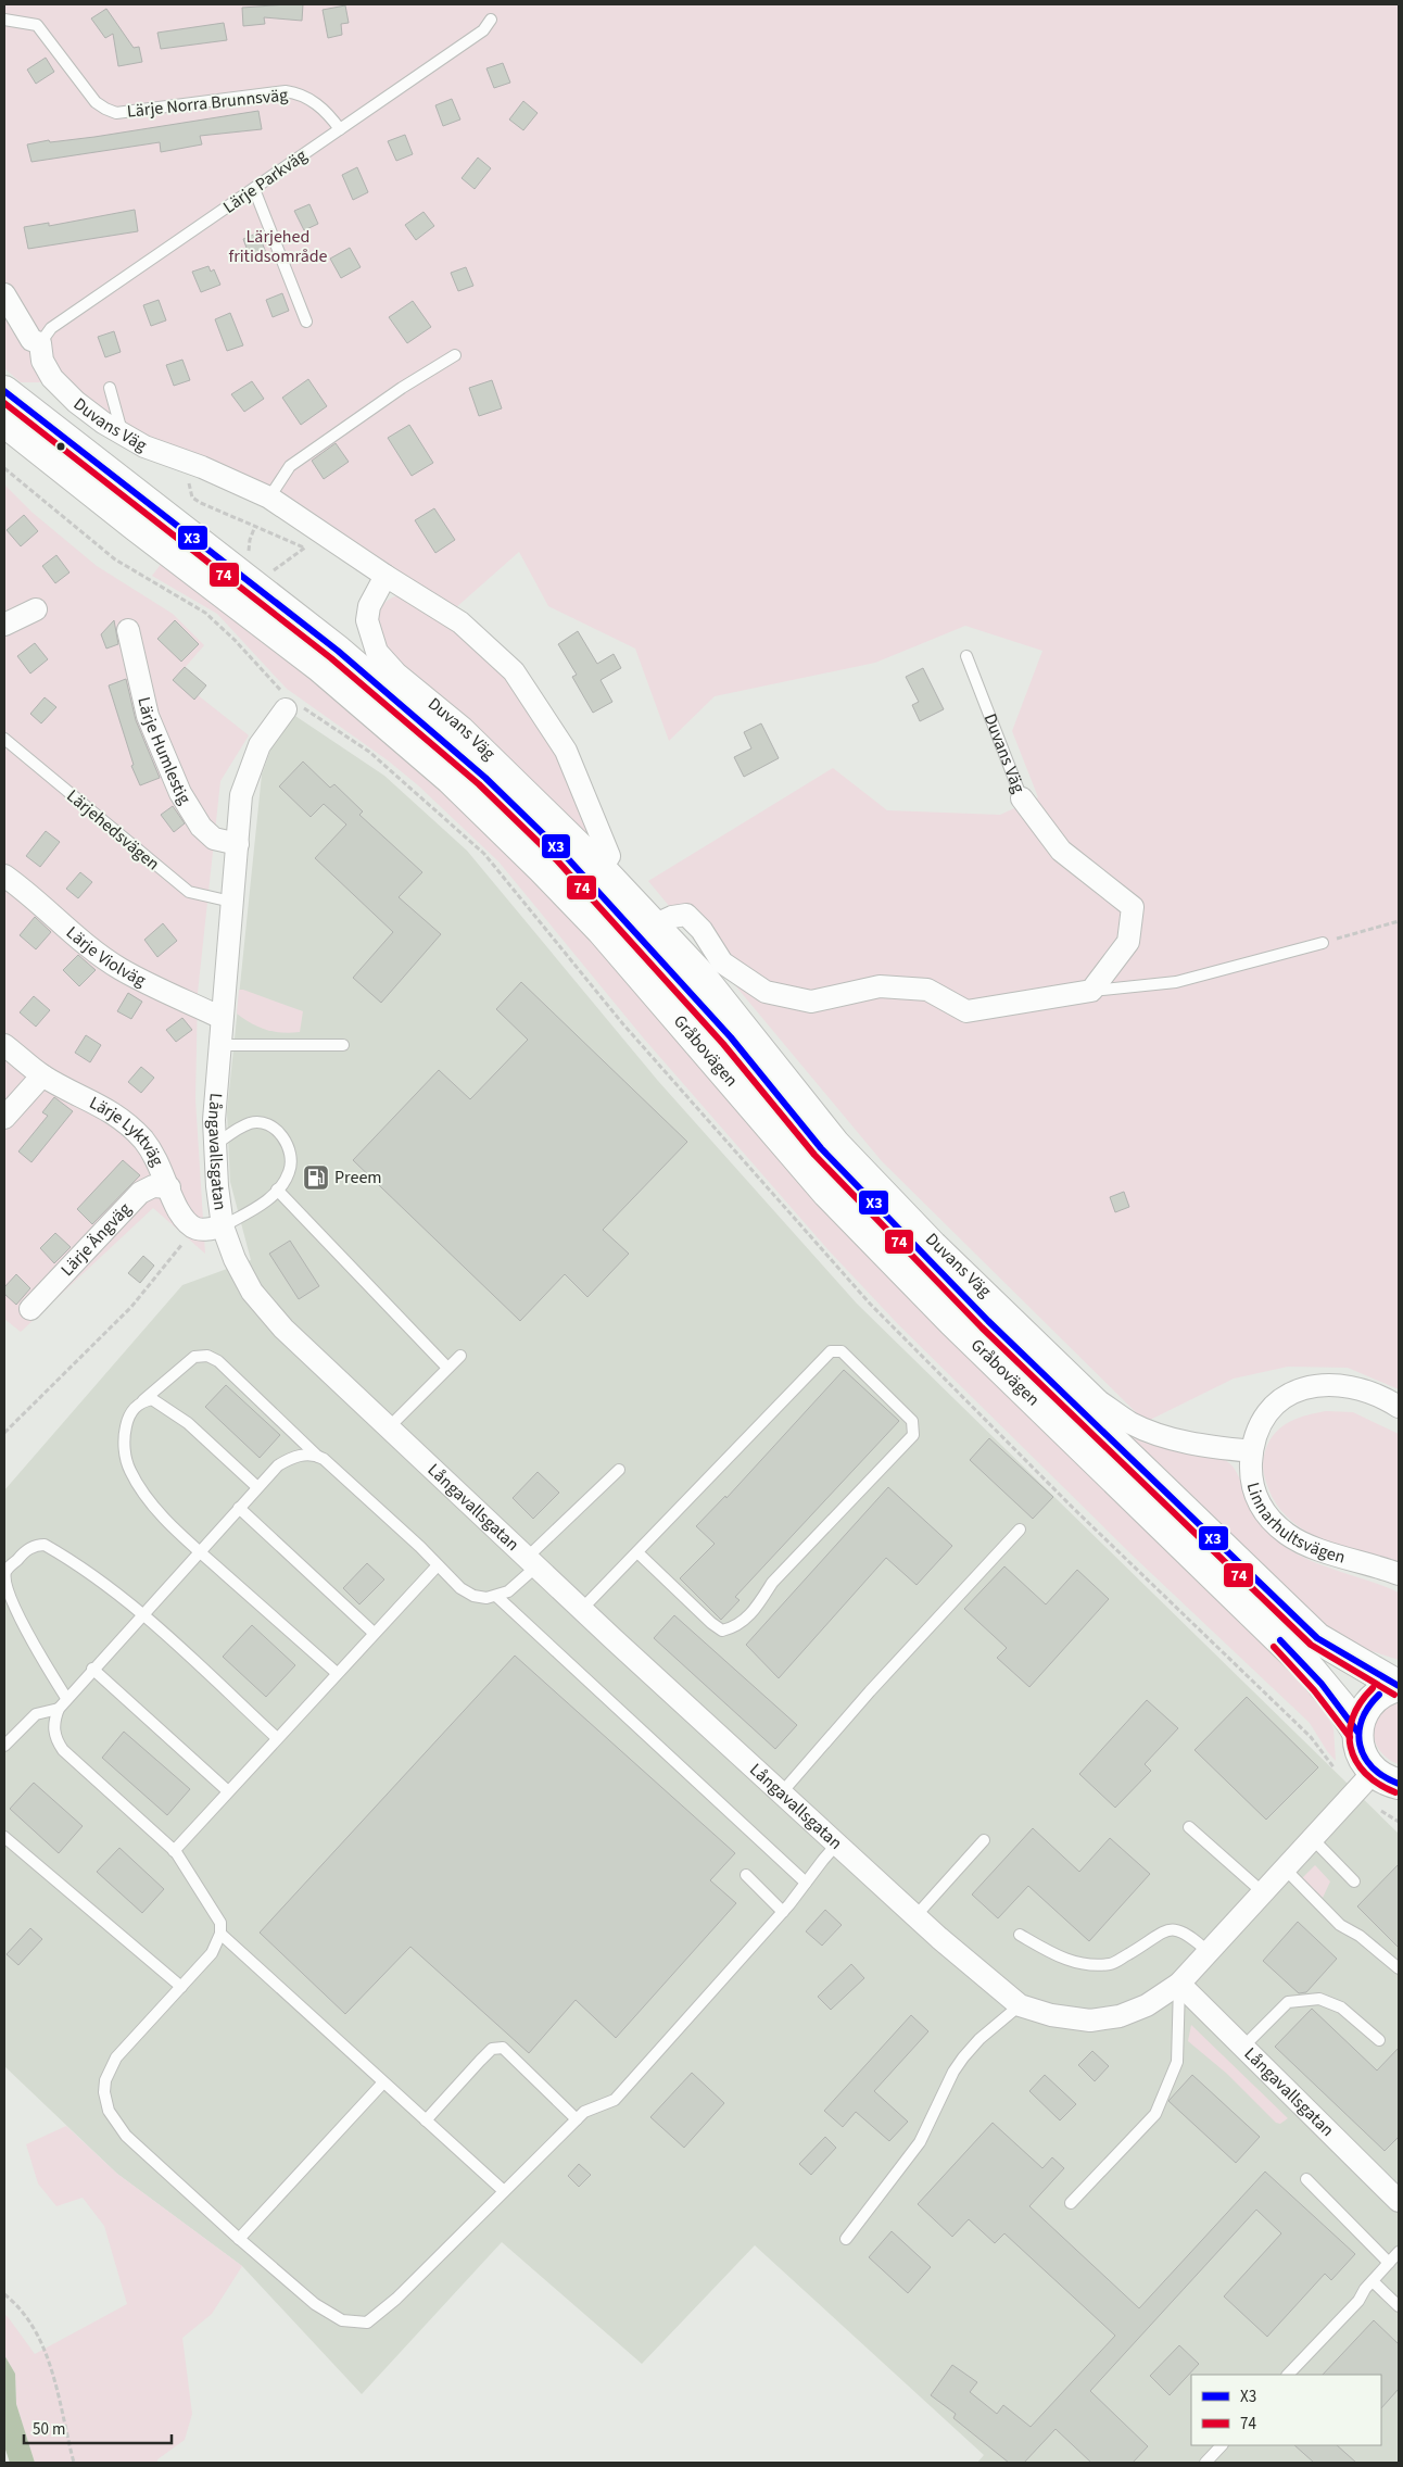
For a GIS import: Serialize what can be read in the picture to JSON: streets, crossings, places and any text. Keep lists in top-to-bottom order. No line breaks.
{"streets":{"main road":["Gråbovägen"],"street":["Duvans Väg","Lärje Humlestig","Lärje Violväg","Lärje Lyktväg","Långavallsgatan","Lärje Ängväg","Linnarhultsvägen"],"lane":["Lärje Norra Brunnsväg","Lärje Parkväg","Lärjehedsvägen"]},"crossings":[["Lärje Norra Brunnsväg","Lärje Parkväg"],["Lärje Parkväg","Duvans Väg"],["Duvans Väg","Linnarhultsvägen"],["Lärje Humlestig","Långavallsgatan"],["Lärjehedsvägen","Långavallsgatan"],["Lärje Violväg","Långavallsgatan"],["Gråbovägen","Långavallsgatan"],["Lärje Lyktväg","Lärje Ängväg"]],"parks":["Lärjehed fritidsområde"],"places":{"fuel station":["Preem"]},"lines":["transit line X3","transit line 74"],"legend":["X3","74"],"scale_bar":"50 m"}
